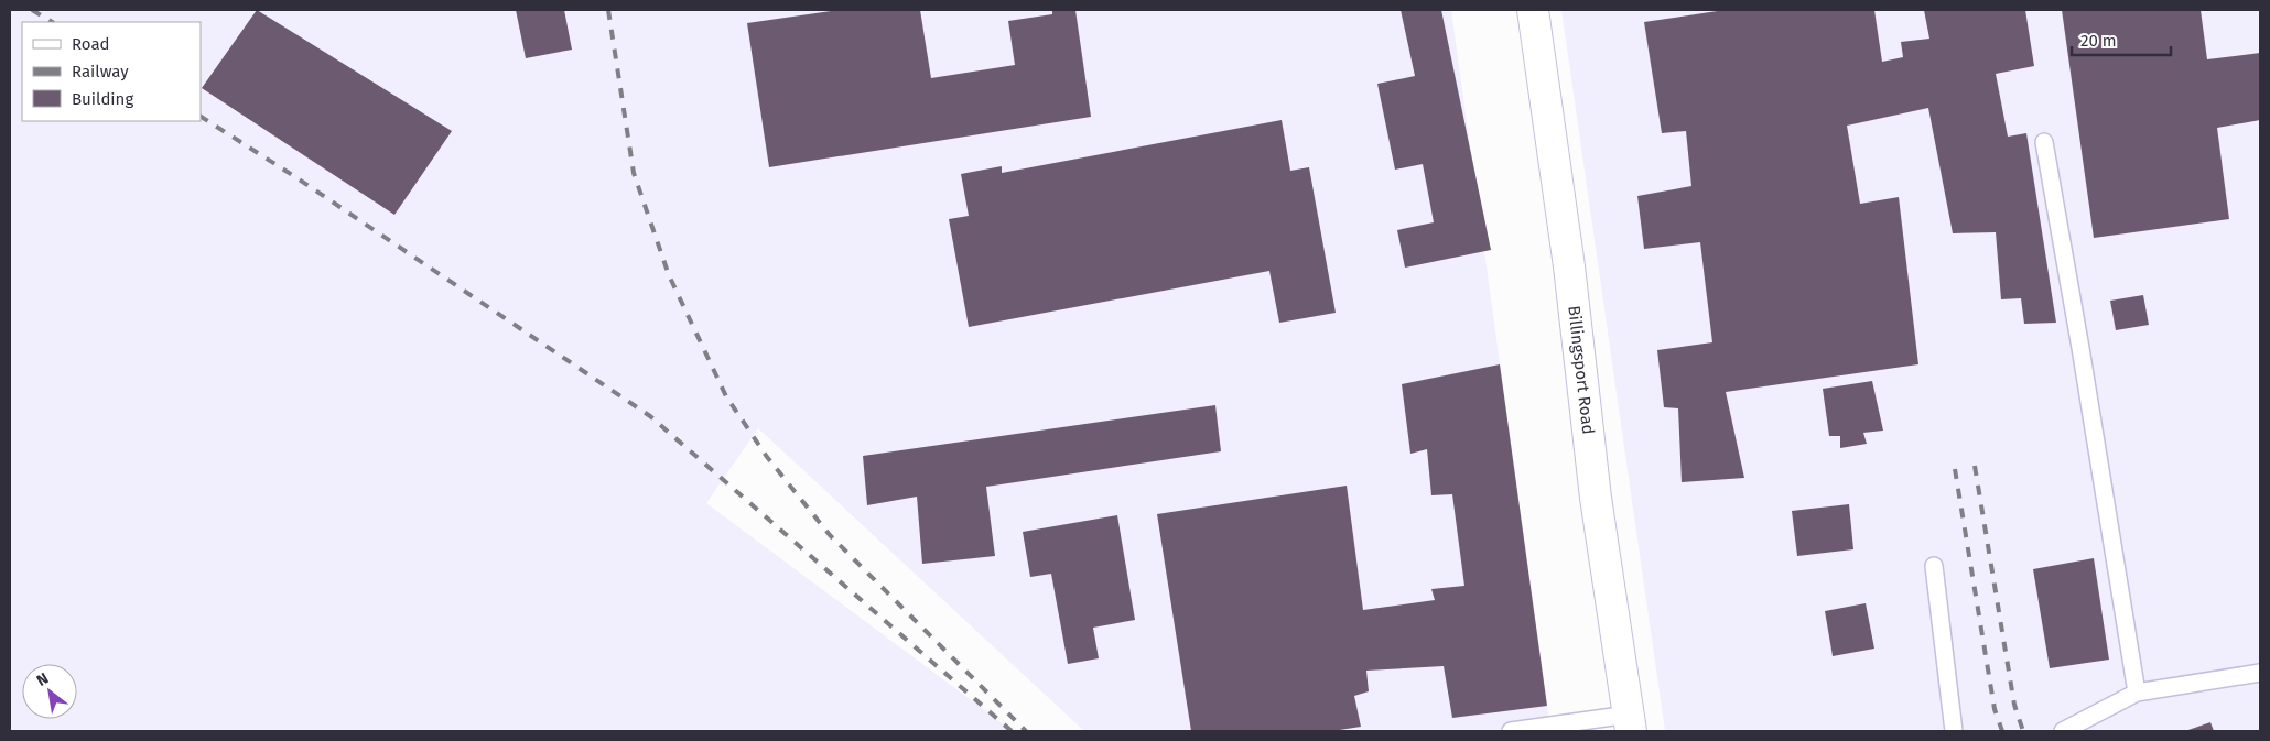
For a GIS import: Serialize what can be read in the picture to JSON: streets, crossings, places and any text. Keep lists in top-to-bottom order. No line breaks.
{"streets":{"street":["Billingsport Road"]},"legend":["Road","Railway","Building"],"scale_bar":"20 m","north":"top left"}
